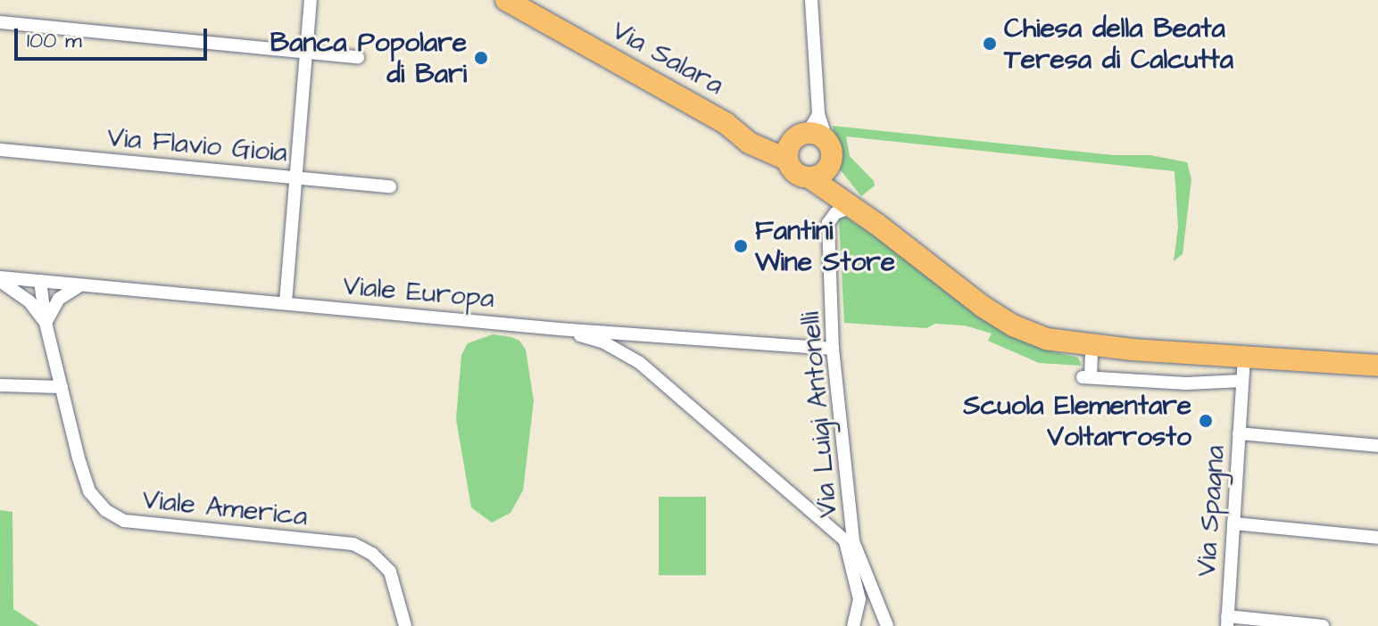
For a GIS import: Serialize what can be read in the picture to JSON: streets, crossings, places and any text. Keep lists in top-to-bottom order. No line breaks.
{"streets":{"main road":["Via Salara"],"street":["Via Flavio Gioia","Viale Europa","Via Luigi Antonelli","Viale America","Via Spagna"]},"crossings":[["Via Salara","Via Luigi Antonelli"],["Via Salara","Via Spagna"],["Viale Europa","Via Luigi Antonelli"],["Viale Europa","Viale America"]],"places":["Chiesa della Beata Teresa di Calcutta","Banca Popolare di Bari","Fantini Wine Store","Scuola Elementare Voltarrosto"],"scale_bar":"100 m"}
